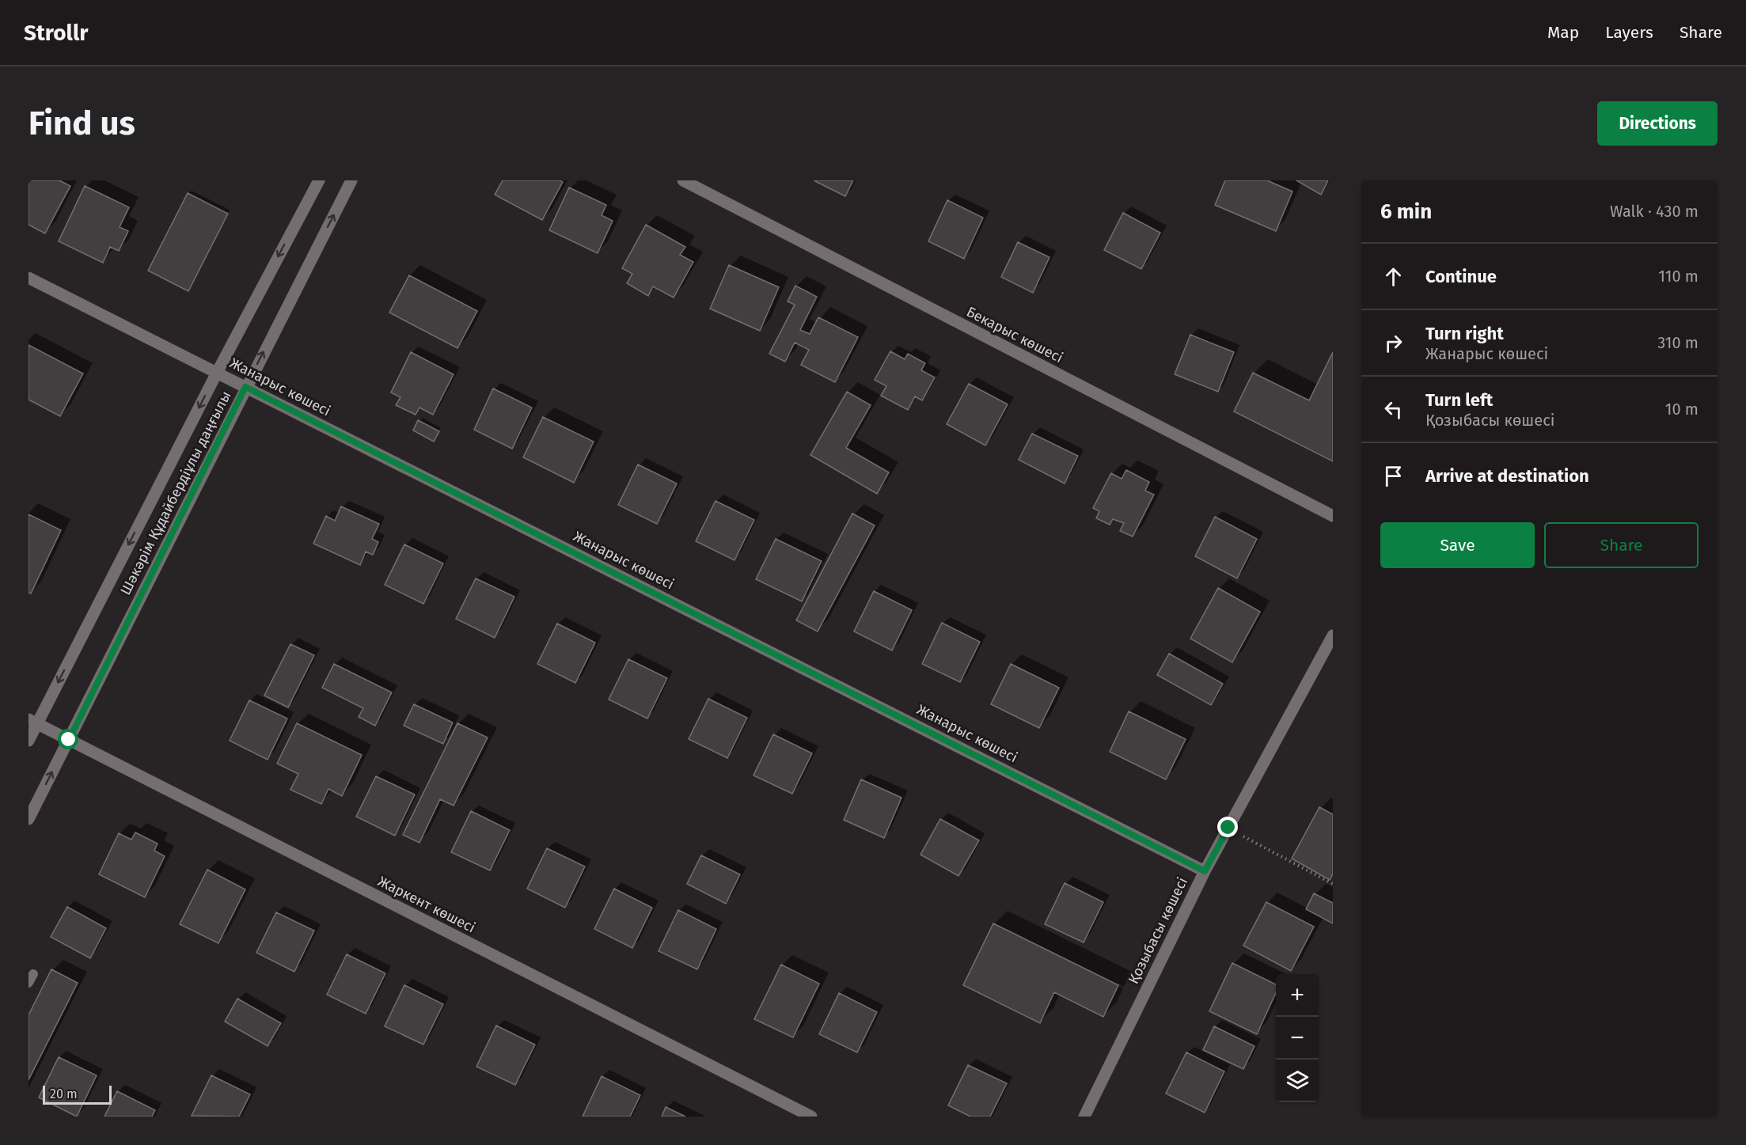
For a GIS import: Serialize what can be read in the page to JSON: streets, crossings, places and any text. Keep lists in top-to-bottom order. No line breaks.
{"streets":{"street":["Бекарыс көшесі","Жанарыс көшесі","Шәкәрім Құдайбердіұлы даңғылы","Жаркент көшесі","Қозыбасы көшесі"]},"crossings":[["Жанарыс көшесі","Шәкәрім Құдайбердіұлы даңғылы"],["Жанарыс көшесі","Қозыбасы көшесі"],["Шәкәрім Құдайбердіұлы даңғылы","Жаркент көшесі"]],"scale_bar":"20 m","page":{"header":"Strollr","nav":["Map","Layers","Share"],"buttons":["Directions",["Save","Share"]],"title":"Find us","heading":["6 min","Walk · 430 m"],"list":[["Continue","110 m"],["Turn right","Жанарыс көшесі","310 m"],["Turn left","Қозыбасы көшесі","10 m"],"Arrive at destination"],"map_buttons":["+","−"],"scale":"20 m"}}
